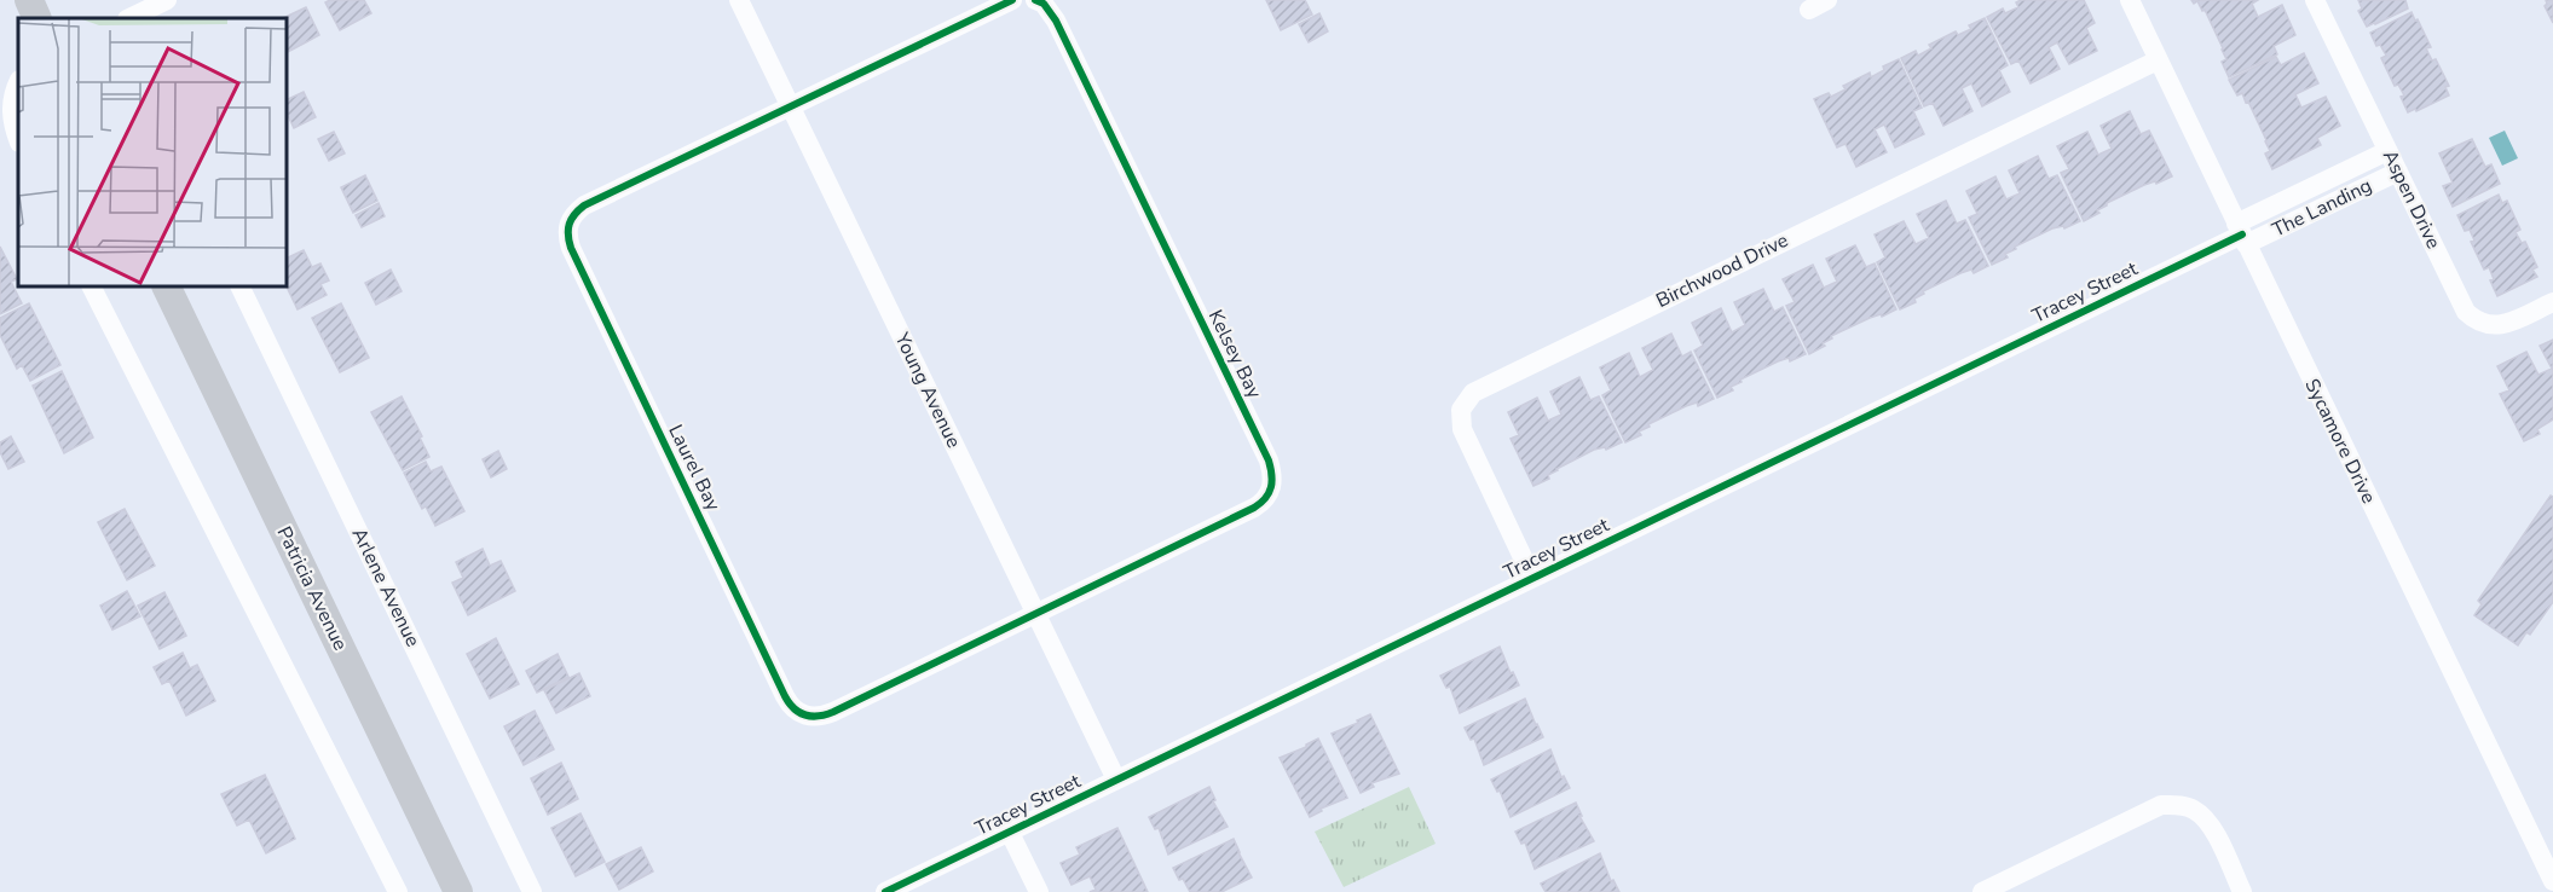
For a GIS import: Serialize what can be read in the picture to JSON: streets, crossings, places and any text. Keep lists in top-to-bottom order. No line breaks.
{"streets":{"street":["Aspen Drive","The Landing","Birchwood Drive","Tracey Street","Kelsey Bay","Young Avenue","Sycamore Drive","Laurel Bay","Arlene Avenue","Patricia Avenue"]},"crossings":[["Aspen Drive","The Landing"],["The Landing","Tracey Street"],["The Landing","Sycamore Drive"],["Birchwood Drive","Tracey Street"],["Birchwood Drive","Sycamore Drive"],["Tracey Street","Young Avenue"],["Tracey Street","Sycamore Drive"],["Kelsey Bay","Young Avenue"],["Kelsey Bay","Laurel Bay"],["Young Avenue","Laurel Bay"]]}
